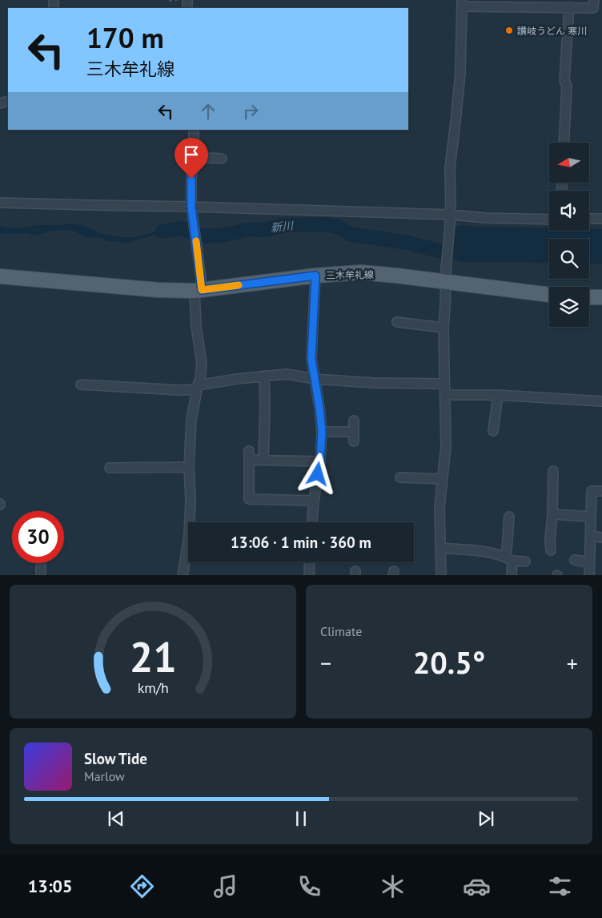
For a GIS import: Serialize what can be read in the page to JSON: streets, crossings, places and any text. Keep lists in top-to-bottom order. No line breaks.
{"streets":{"main road":["三木牟礼線"]},"water":["新川"],"places":["讃岐うどん 寒川"],"north":"left","page":{"turn":["170 m","三木牟礼線"],"limit":"30","trip":"13:06 · 1 min · 360 m","tile":"Climate","heat":["−","20.5°","+"],"song":["Slow Tide","Marlow"],"tabs":"13:05","gauge":["21","km/h"]}}
